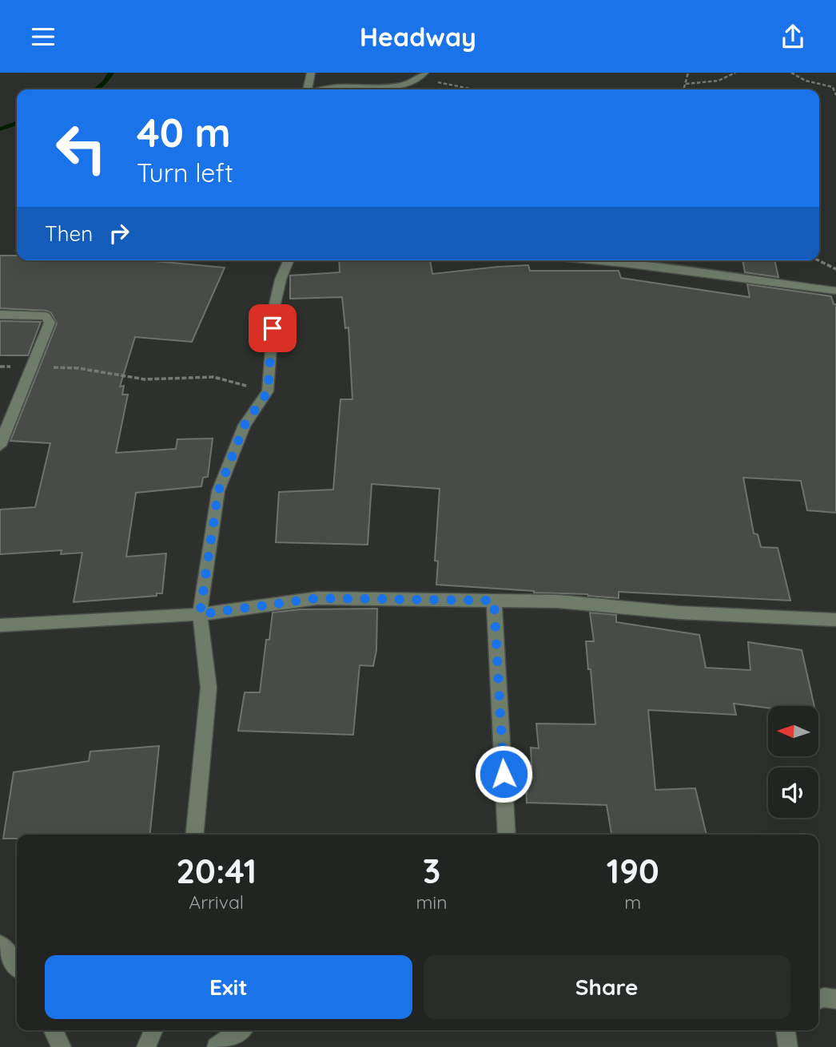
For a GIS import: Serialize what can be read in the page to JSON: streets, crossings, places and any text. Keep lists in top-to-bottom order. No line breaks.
{"north":"left","page":{"header":"Headway","turn":["40 m","Turn left"],"then":"Then","eta":["20:41","Arrival","3","min","190","m"],"buttons":["Exit","Share"]}}
